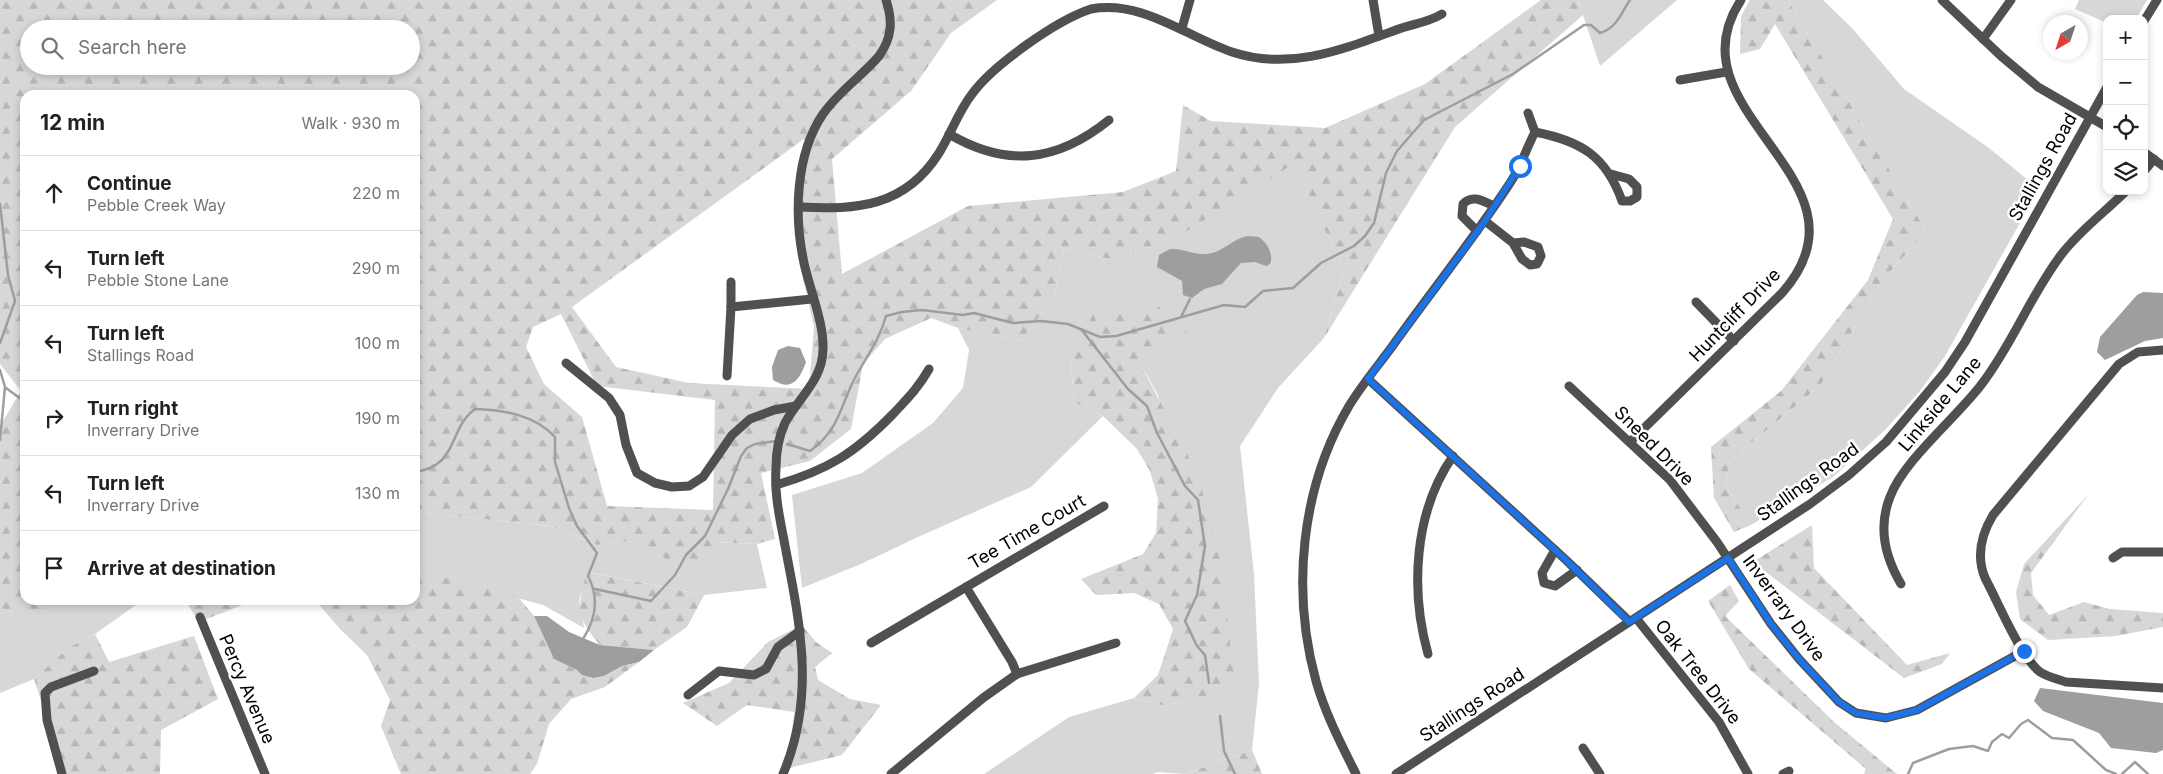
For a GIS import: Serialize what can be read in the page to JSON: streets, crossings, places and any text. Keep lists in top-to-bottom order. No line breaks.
{"streets":{"street":["Stallings Road","Huntcliff Drive","Linkside Lane","Sneed Drive","Tee Time Court","Inverrary Drive","Oak Tree Drive","Percy Avenue"]},"crossings":[["Stallings Road","Sneed Drive"],["Stallings Road","Inverrary Drive"],["Stallings Road","Oak Tree Drive"],["Huntcliff Drive","Sneed Drive"],["Sneed Drive","Inverrary Drive"]],"north":"bottom left","page":{"map_buttons":["+","−"],"search":"Search here","heading":["12 min","Walk · 930 m"],"list":[["Continue","Pebble Creek Way","220 m"],["Turn left","Pebble Stone Lane","290 m"],["Turn left","Stallings Road","100 m"],["Turn right","Inverrary Drive","190 m"],["Turn left","Inverrary Drive","130 m"],"Arrive at destination"]}}
